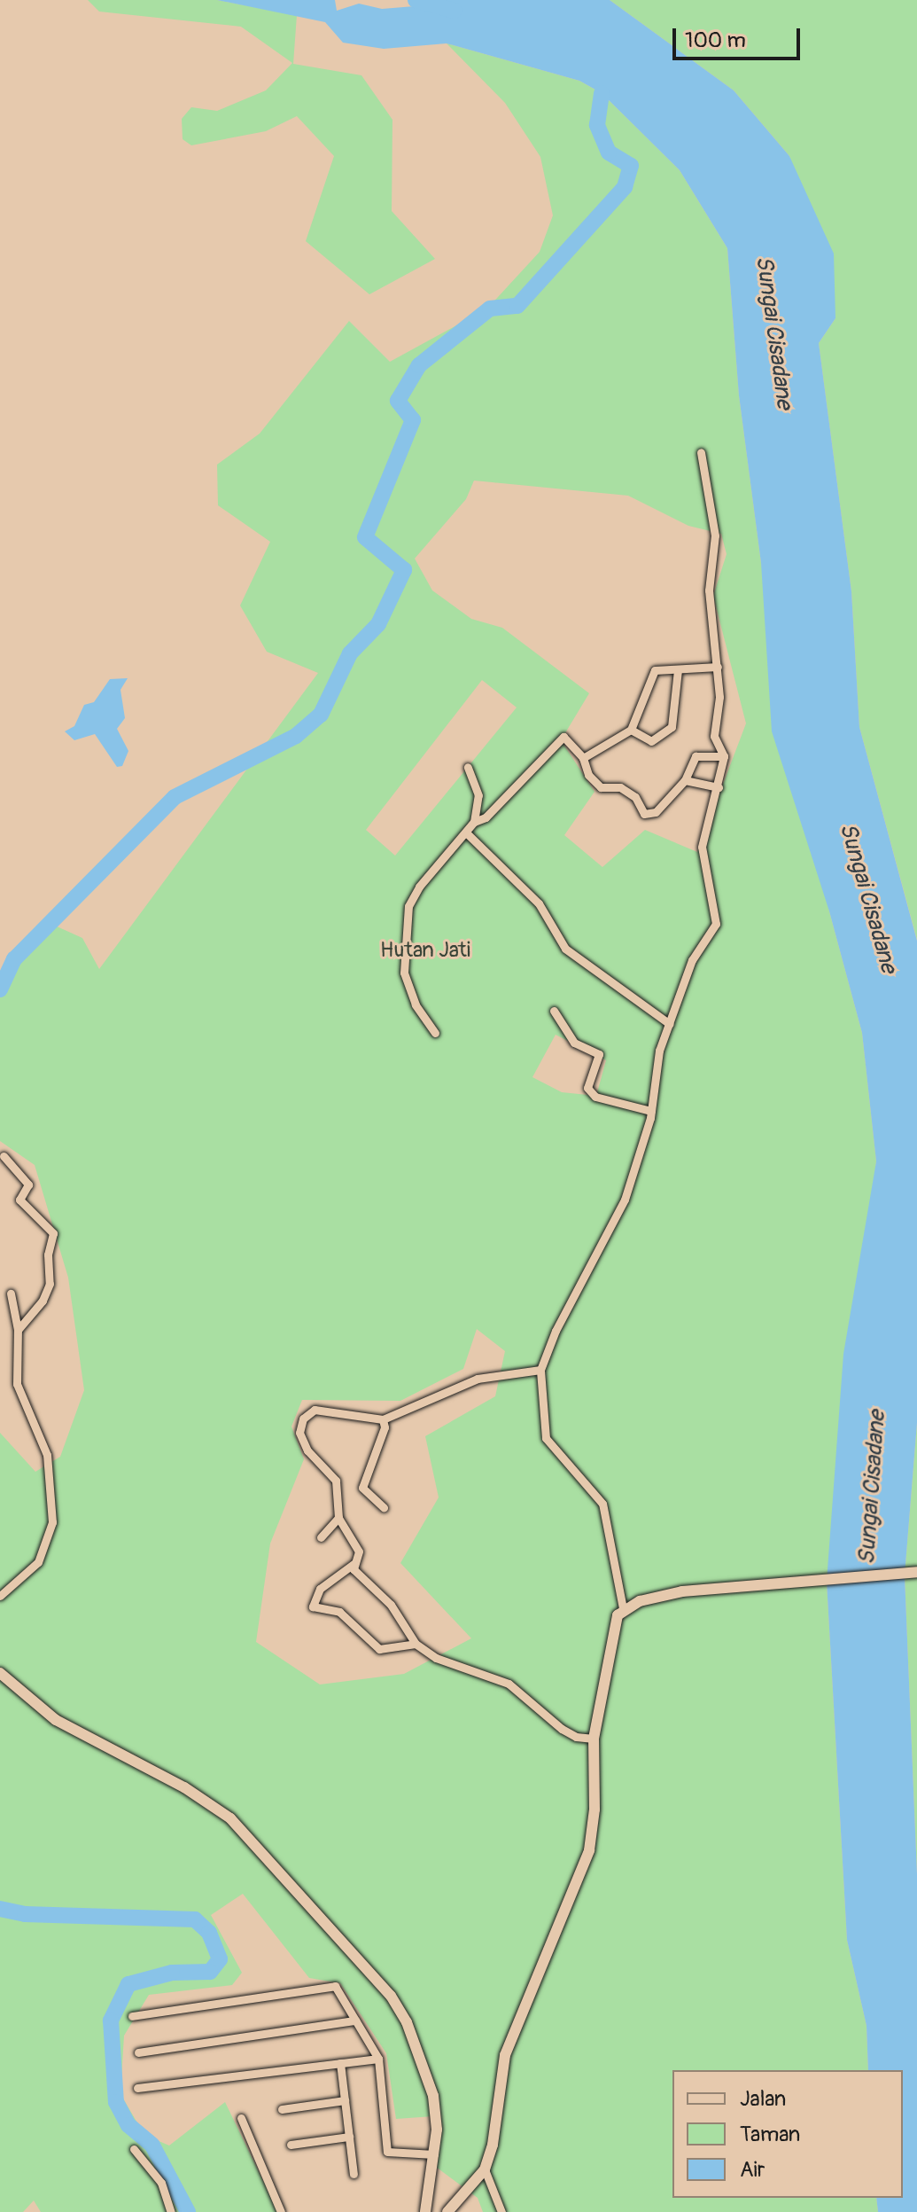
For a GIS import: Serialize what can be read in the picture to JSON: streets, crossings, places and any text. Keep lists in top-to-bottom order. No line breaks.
{"water":["Sungai Cisadane"],"parks":["Hutan Jati"],"legend":["Jalan","Taman","Air"],"scale_bar":"100 m"}
